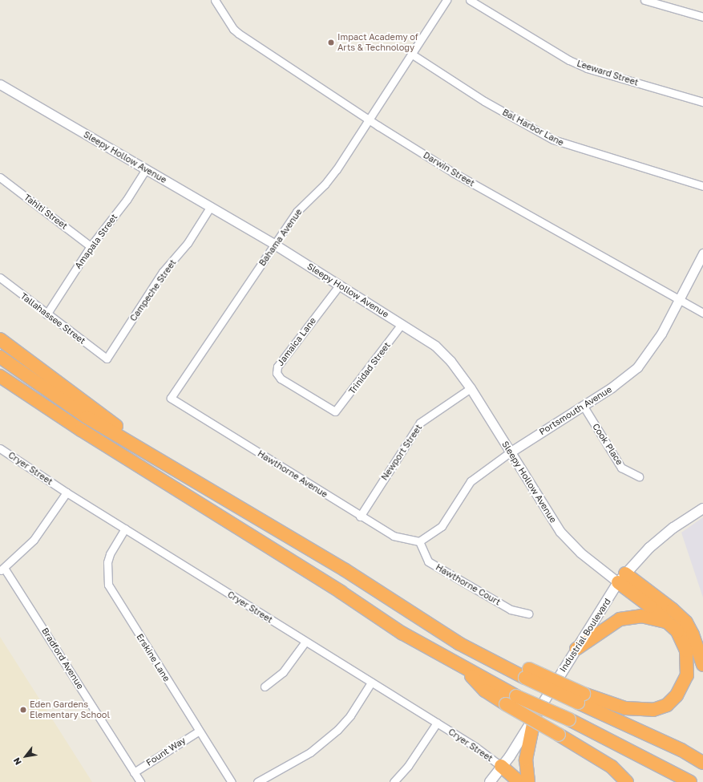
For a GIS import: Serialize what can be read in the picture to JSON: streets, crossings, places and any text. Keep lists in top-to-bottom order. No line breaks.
{"streets":{"main road":["Industrial Boulevard"],"street":["Leeward Street","Bal Harbor Lane","Sleepy Hollow Avenue","Darwin Street","Tahiti Street","Bahama Avenue","Amapala Street","Campeche Street","Tallahassee Street","Jamaica Lane","Trinidad Street","Portsmouth Avenue","Cook Place","Newport Street","Cryer Street","Hawthorne Avenue","Hawthorne Court","Erskine Lane","Bradford Avenue","Fount Way"]},"crossings":[["Bal Harbor Lane","Bahama Avenue"],["Sleepy Hollow Avenue","Bahama Avenue"],["Sleepy Hollow Avenue","Amapala Street"],["Sleepy Hollow Avenue","Campeche Street"],["Sleepy Hollow Avenue","Jamaica Lane"],["Sleepy Hollow Avenue","Trinidad Street"],["Sleepy Hollow Avenue","Portsmouth Avenue"],["Sleepy Hollow Avenue","Newport Street"],["Sleepy Hollow Avenue","Industrial Boulevard"],["Darwin Street","Bahama Avenue"],["Darwin Street","Portsmouth Avenue"],["Tahiti Street","Amapala Street"],["Bahama Avenue","Hawthorne Avenue"],["Amapala Street","Tallahassee Street"],["Campeche Street","Tallahassee Street"],["Jamaica Lane","Trinidad Street"],["Portsmouth Avenue","Cook Place"],["Portsmouth Avenue","Hawthorne Avenue"],["Portsmouth Avenue","Hawthorne Court"],["Newport Street","Hawthorne Avenue"],["Cryer Street","Industrial Boulevard"],["Cryer Street","Erskine Lane"],["Hawthorne Avenue","Hawthorne Court"],["Erskine Lane","Fount Way"],["Bradford Avenue","Fount Way"]],"places":["Impact Academy of Arts & Technology","Eden Gardens Elementary School"],"north":"bottom left"}
